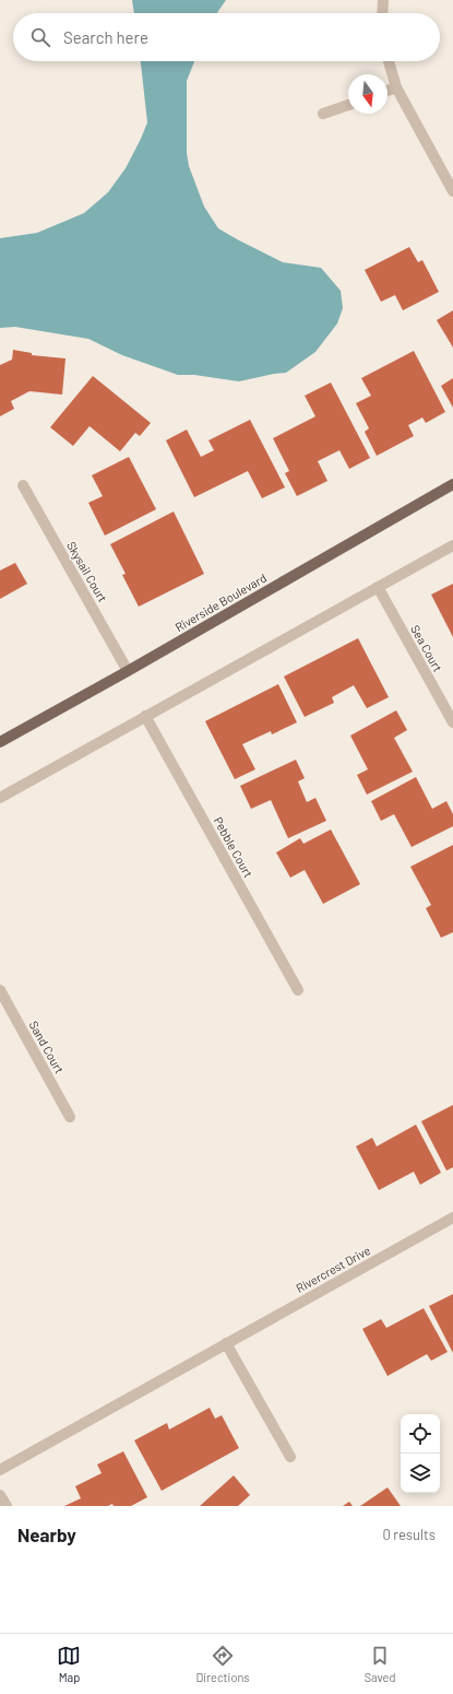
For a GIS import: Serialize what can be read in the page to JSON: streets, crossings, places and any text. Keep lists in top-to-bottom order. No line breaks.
{"streets":{"main road":["Riverside Boulevard"],"street":["Skysail Court","Sea Court","Pebble Court","Sand Court","Rivercrest Drive"]},"crossings":[["Skysail Court","Riverside Boulevard"]],"north":"bottom","page":{"search":"Search here","heading":["Nearby","0 results"],"nav":["Map","Directions","Saved"]}}
